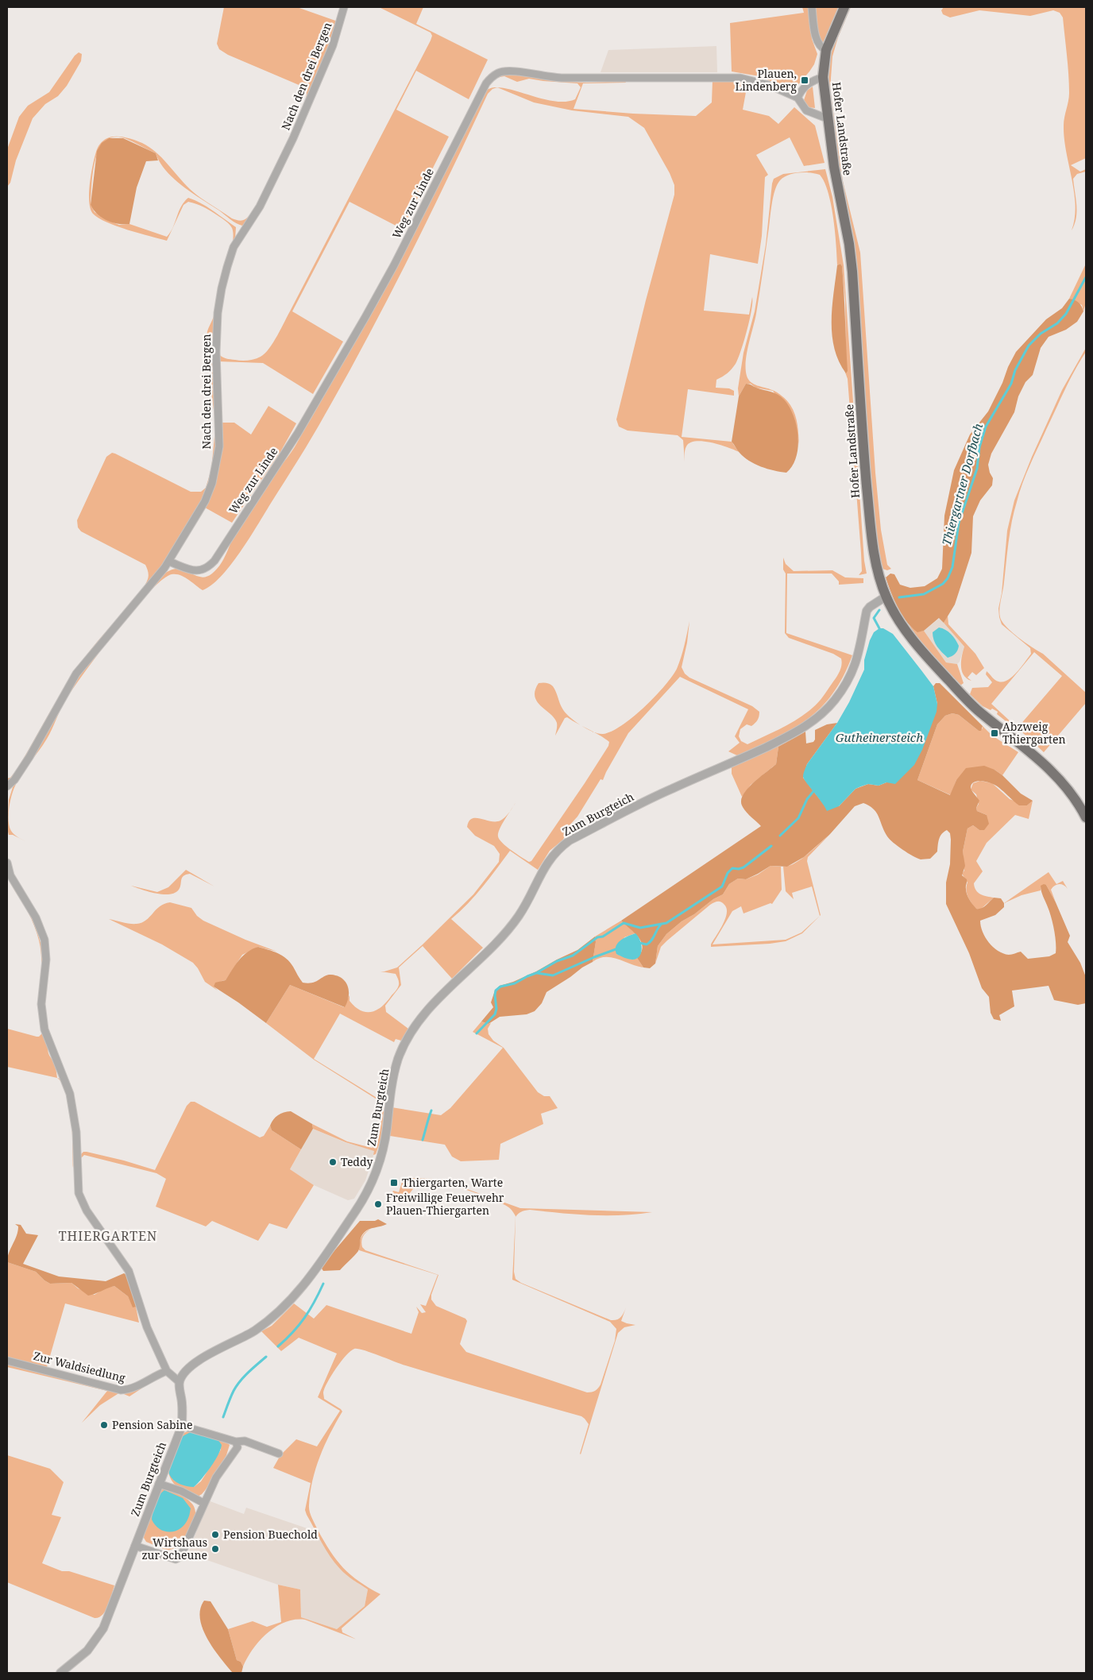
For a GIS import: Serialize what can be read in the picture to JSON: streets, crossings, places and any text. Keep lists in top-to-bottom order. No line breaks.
{"streets":{"main road":["Hofer Landstraße"],"street":["Nach den drei Bergen","Weg zur Linde","Zum Burgteich","Zur Waldsiedlung"]},"crossings":[["Nach den drei Bergen","Weg zur Linde"],["Hofer Landstraße","Weg zur Linde"],["Hofer Landstraße","Zum Burgteich"]],"districts":["THIERGARTEN"],"water":["Thiergartner Dorfbach","Gutheinersteich"],"places":{"transit":["Plauen, Lindenberg","Abzweig Thiergarten","Thiergarten, Warte"],"other":["Teddy","Freiwillige Feuerwehr Plauen-Thiergarten","Pension Sabine","Pension Buechold","Wirtshaus zur Scheune"]}}
